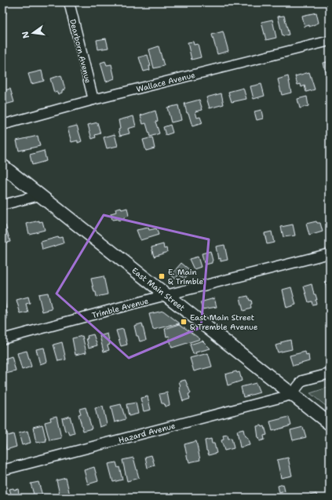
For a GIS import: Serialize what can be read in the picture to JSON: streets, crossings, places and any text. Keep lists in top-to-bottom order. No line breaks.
{"streets":{"street":["Dearborn Avenue","Wallace Avenue","East Main Street","Trimble Avenue","Hazard Avenue"]},"crossings":[["Dearborn Avenue","Wallace Avenue"],["East Main Street","Trimble Avenue"],["East Main Street","Hazard Avenue"]],"places":{"transit":["E. Main & Trimble","East Main Street & Tremble Avenue"]},"north":"left"}
